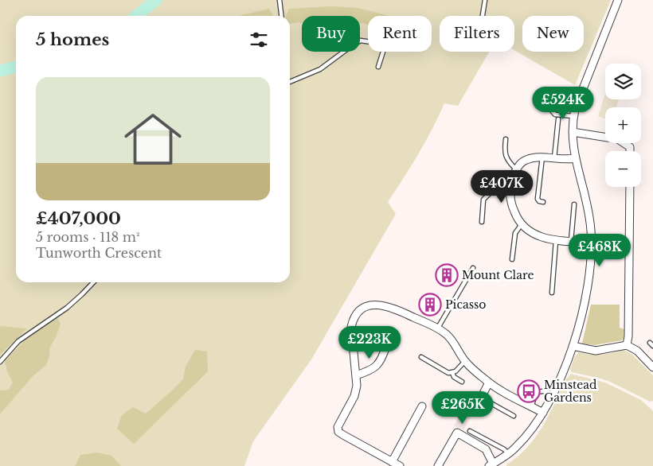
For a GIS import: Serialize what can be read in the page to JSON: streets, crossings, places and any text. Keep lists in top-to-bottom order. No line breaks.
{"places":{"building":["Mount Clare","Picasso"],"bus stop":["Minstead Gardens"]},"page":{"chip":["Buy","Rent","Filters","New"],"heading":"5 homes","map_buttons":["+","−"],"list":[{"name":"£407,000","note":"5 rooms · 118 m² · Tunworth Crescent"}],"price":["£524K","£407K","£468K","£223K","£265K"]}}
